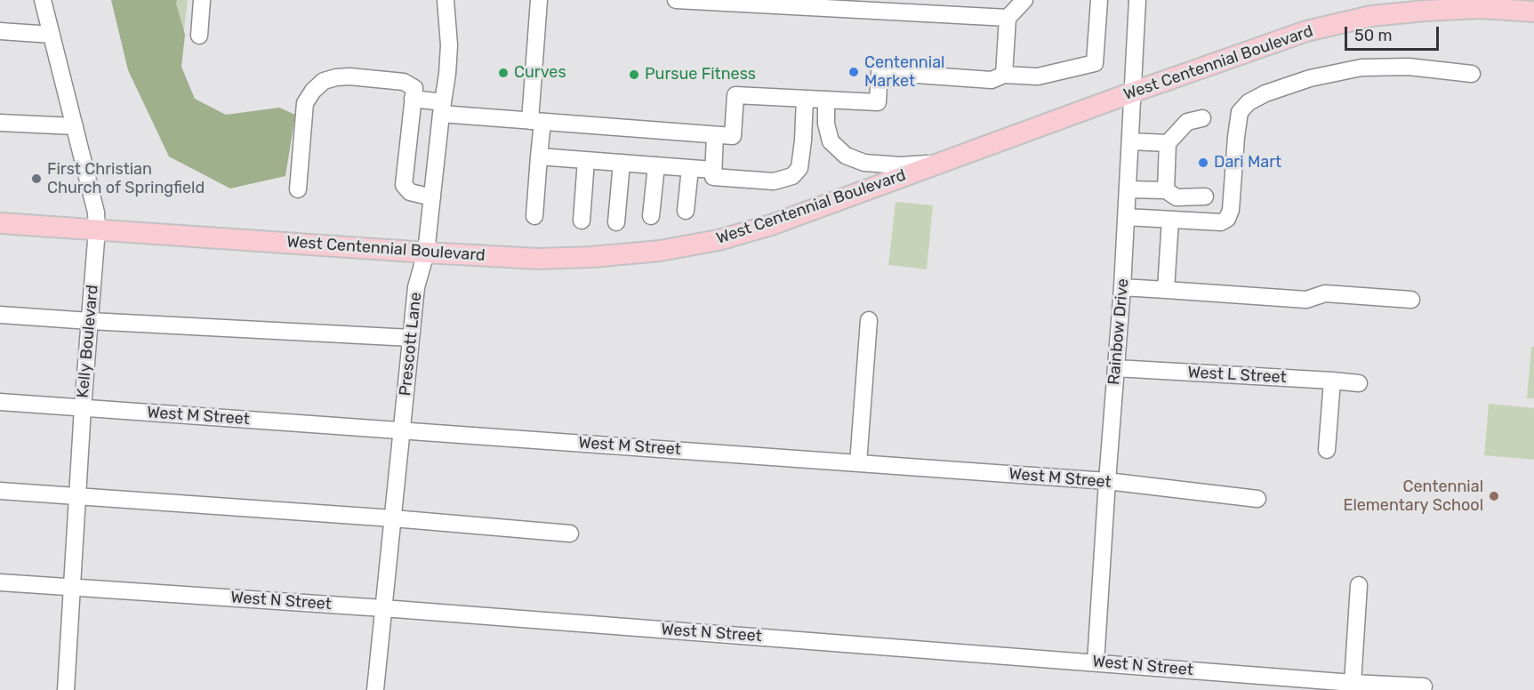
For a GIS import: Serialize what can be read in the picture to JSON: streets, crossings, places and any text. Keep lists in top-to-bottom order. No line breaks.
{"streets":{"main road":["West Centennial Boulevard"],"street":["Rainbow Drive","Kelly Boulevard","Prescott Lane","West L Street","West M Street","West N Street"]},"crossings":[["West Centennial Boulevard","Rainbow Drive"],["West Centennial Boulevard","Kelly Boulevard"],["West Centennial Boulevard","Prescott Lane"],["Rainbow Drive","West L Street"],["Rainbow Drive","West M Street"],["Rainbow Drive","West N Street"],["Kelly Boulevard","West M Street"],["Kelly Boulevard","West N Street"],["Prescott Lane","West M Street"],["Prescott Lane","West N Street"]],"places":["Centennial Market","Curves","Pursue Fitness","Dari Mart","First Christian Church of Springfield","Centennial Elementary School"],"scale_bar":"50 m"}
